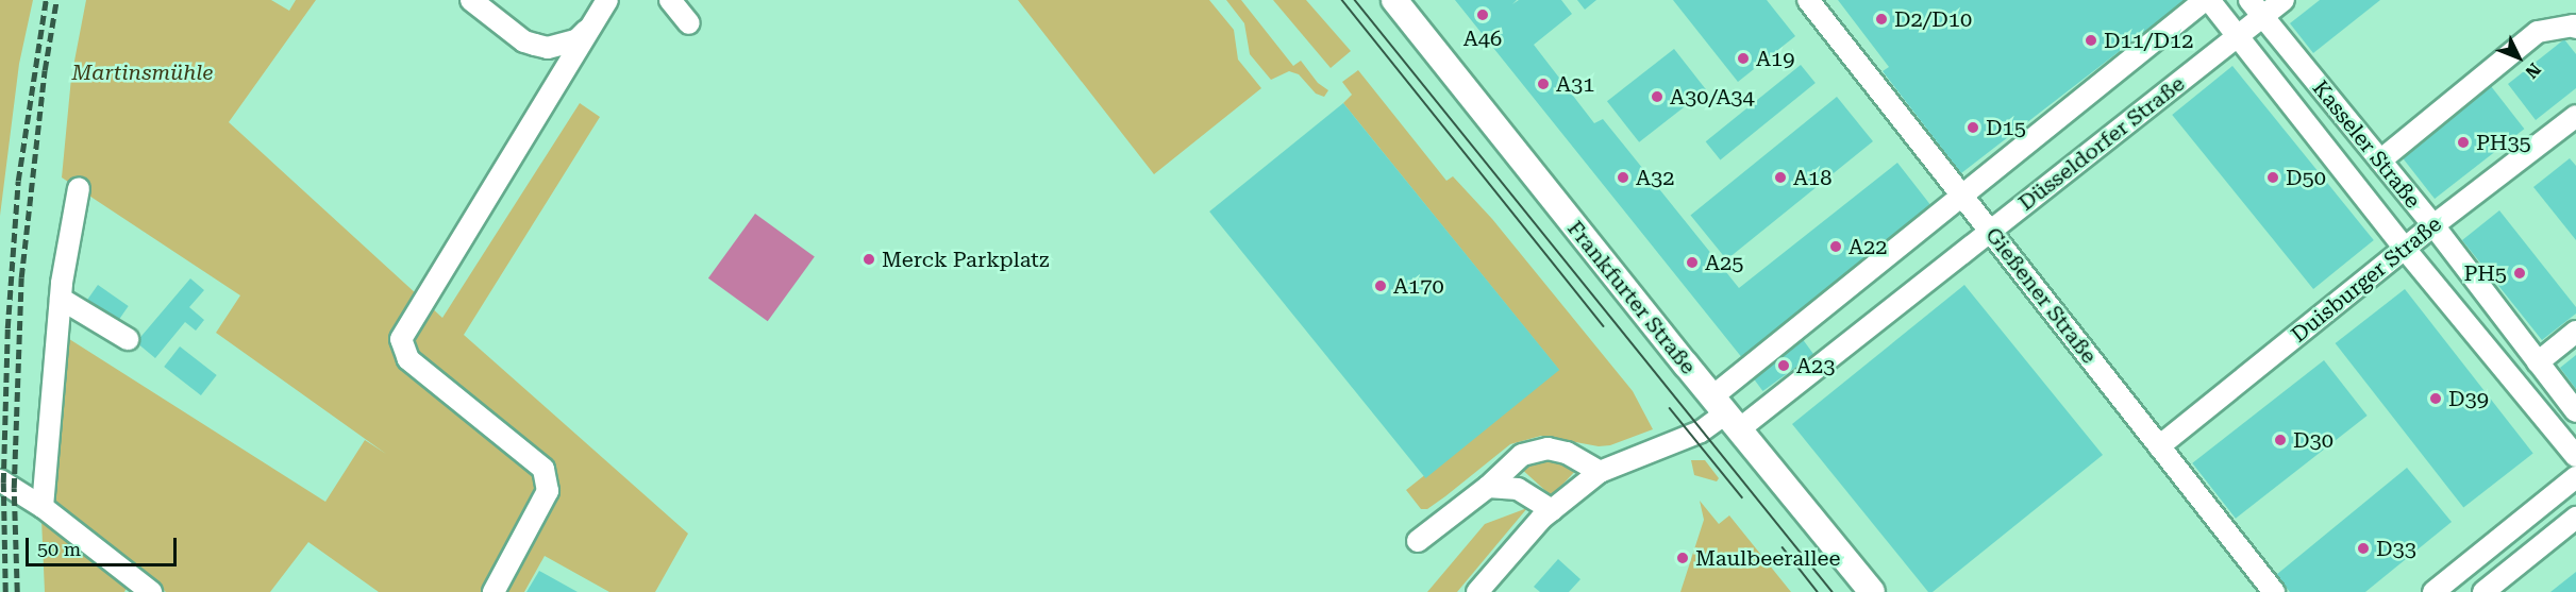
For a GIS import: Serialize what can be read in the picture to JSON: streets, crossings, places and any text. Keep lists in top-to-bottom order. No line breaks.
{"streets":{"main road":["Frankfurter Straße"],"street":["Düsseldorfer Straße","Kasseler Straße","Duisburger Straße","Gießener Straße"]},"crossings":[["Düsseldorfer Straße","Kasseler Straße"],["Düsseldorfer Straße","Gießener Straße"],["Düsseldorfer Straße","Frankfurter Straße"],["Kasseler Straße","Duisburger Straße"],["Duisburger Straße","Gießener Straße"]],"parks":["Martinsmühle"],"places":["A46","D2/D10","D11/D12","A19","A31","A30/A34","D15","PH35","A32","A18","D50","A22","Merck Parkplatz","A25","PH5","A170","A23","D39","D30","D33","Maulbeerallee"],"scale_bar":"50 m","north":"bottom right"}
